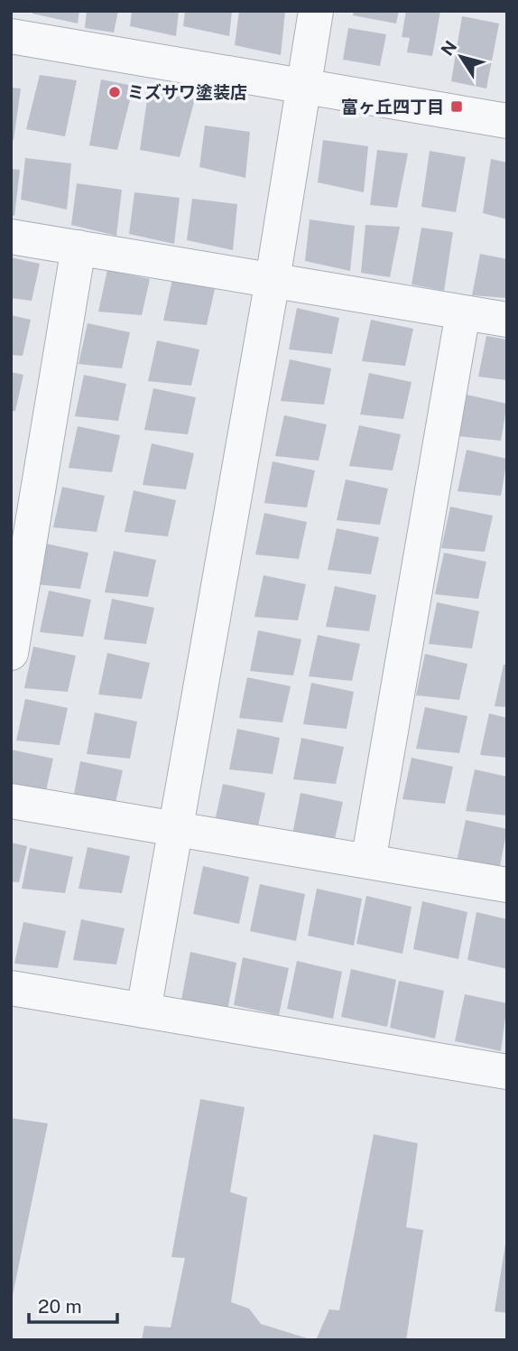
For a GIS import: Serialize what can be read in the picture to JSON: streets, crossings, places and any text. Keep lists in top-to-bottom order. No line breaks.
{"places":{"other":["ミズサワ塗装店"],"transit":["富ヶ丘四丁目"]},"scale_bar":"20 m","north":"top left"}
